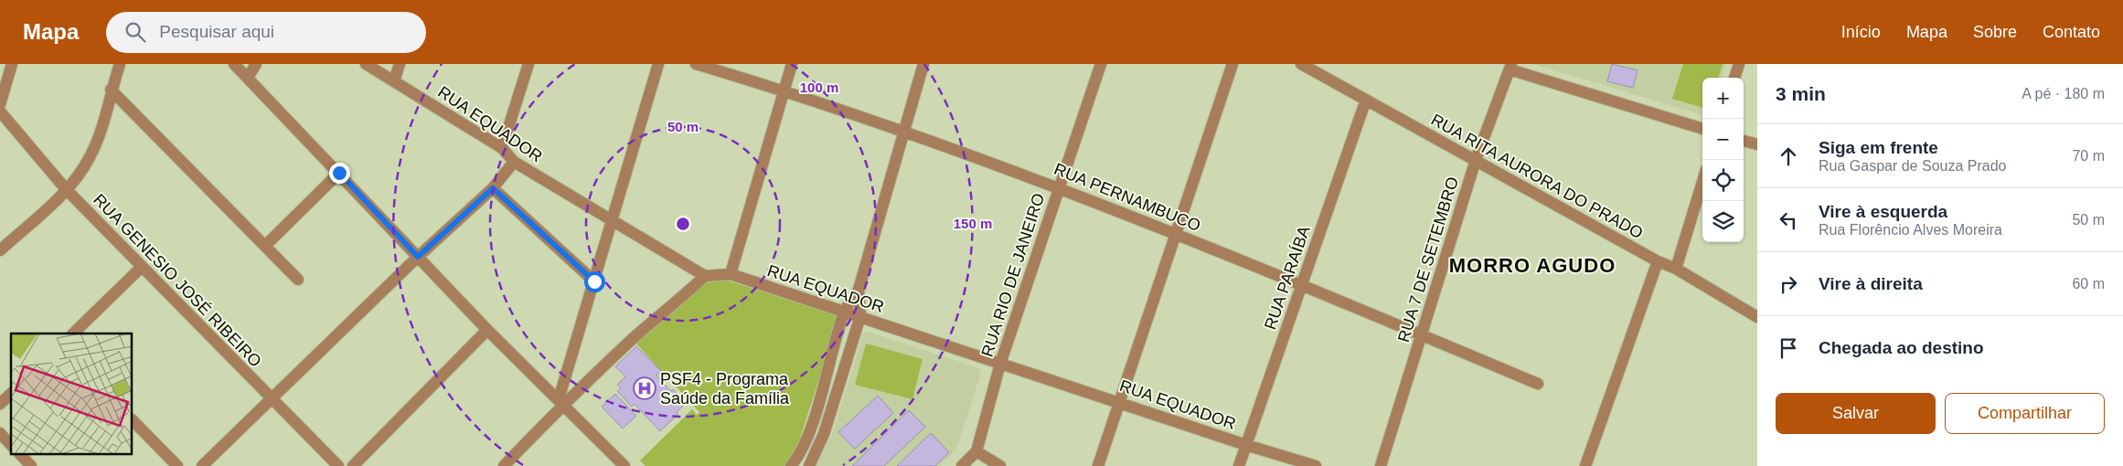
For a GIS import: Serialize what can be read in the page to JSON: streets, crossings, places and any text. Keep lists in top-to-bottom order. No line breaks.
{"streets":{"street":["RUA EQUADOR","RUA RITA AURORA DO PRADO","RUA PERNAMBUCO","RUA 7 DE SETEMBRO","RUA RIO DE JANEIRO","RUA PARAÍBA","RUA GENESIO JOSÉ RIBEIRO"]},"crossings":[["RUA EQUADOR","RUA RIO DE JANEIRO"],["RUA EQUADOR","RUA PARAÍBA"],["RUA RITA AURORA DO PRADO","RUA 7 DE SETEMBRO"],["RUA RITA AURORA DO PRADO","RUA PARAÍBA"],["RUA PERNAMBUCO","RUA 7 DE SETEMBRO"],["RUA PERNAMBUCO","RUA RIO DE JANEIRO"],["RUA PERNAMBUCO","RUA PARAÍBA"]],"districts":["MORRO AGUDO"],"places":{"hospital":["PSF4 - Programa Saúde da Família"]},"page":{"header":"Mapa","search":"Pesquisar aqui","nav":["Início","Mapa","Sobre","Contato"],"heading":["3 min","A pé · 180 m"],"map_buttons":["+","−"],"list":[["Siga em frente","Rua Gaspar de Souza Prado","70 m"],["Vire à esquerda","Rua Florêncio Alves Moreira","50 m"],["Vire à direita","60 m"],"Chegada ao destino"],"buttons":["Salvar","Compartilhar"]},"rings":["100 m","50 m","150 m"]}
